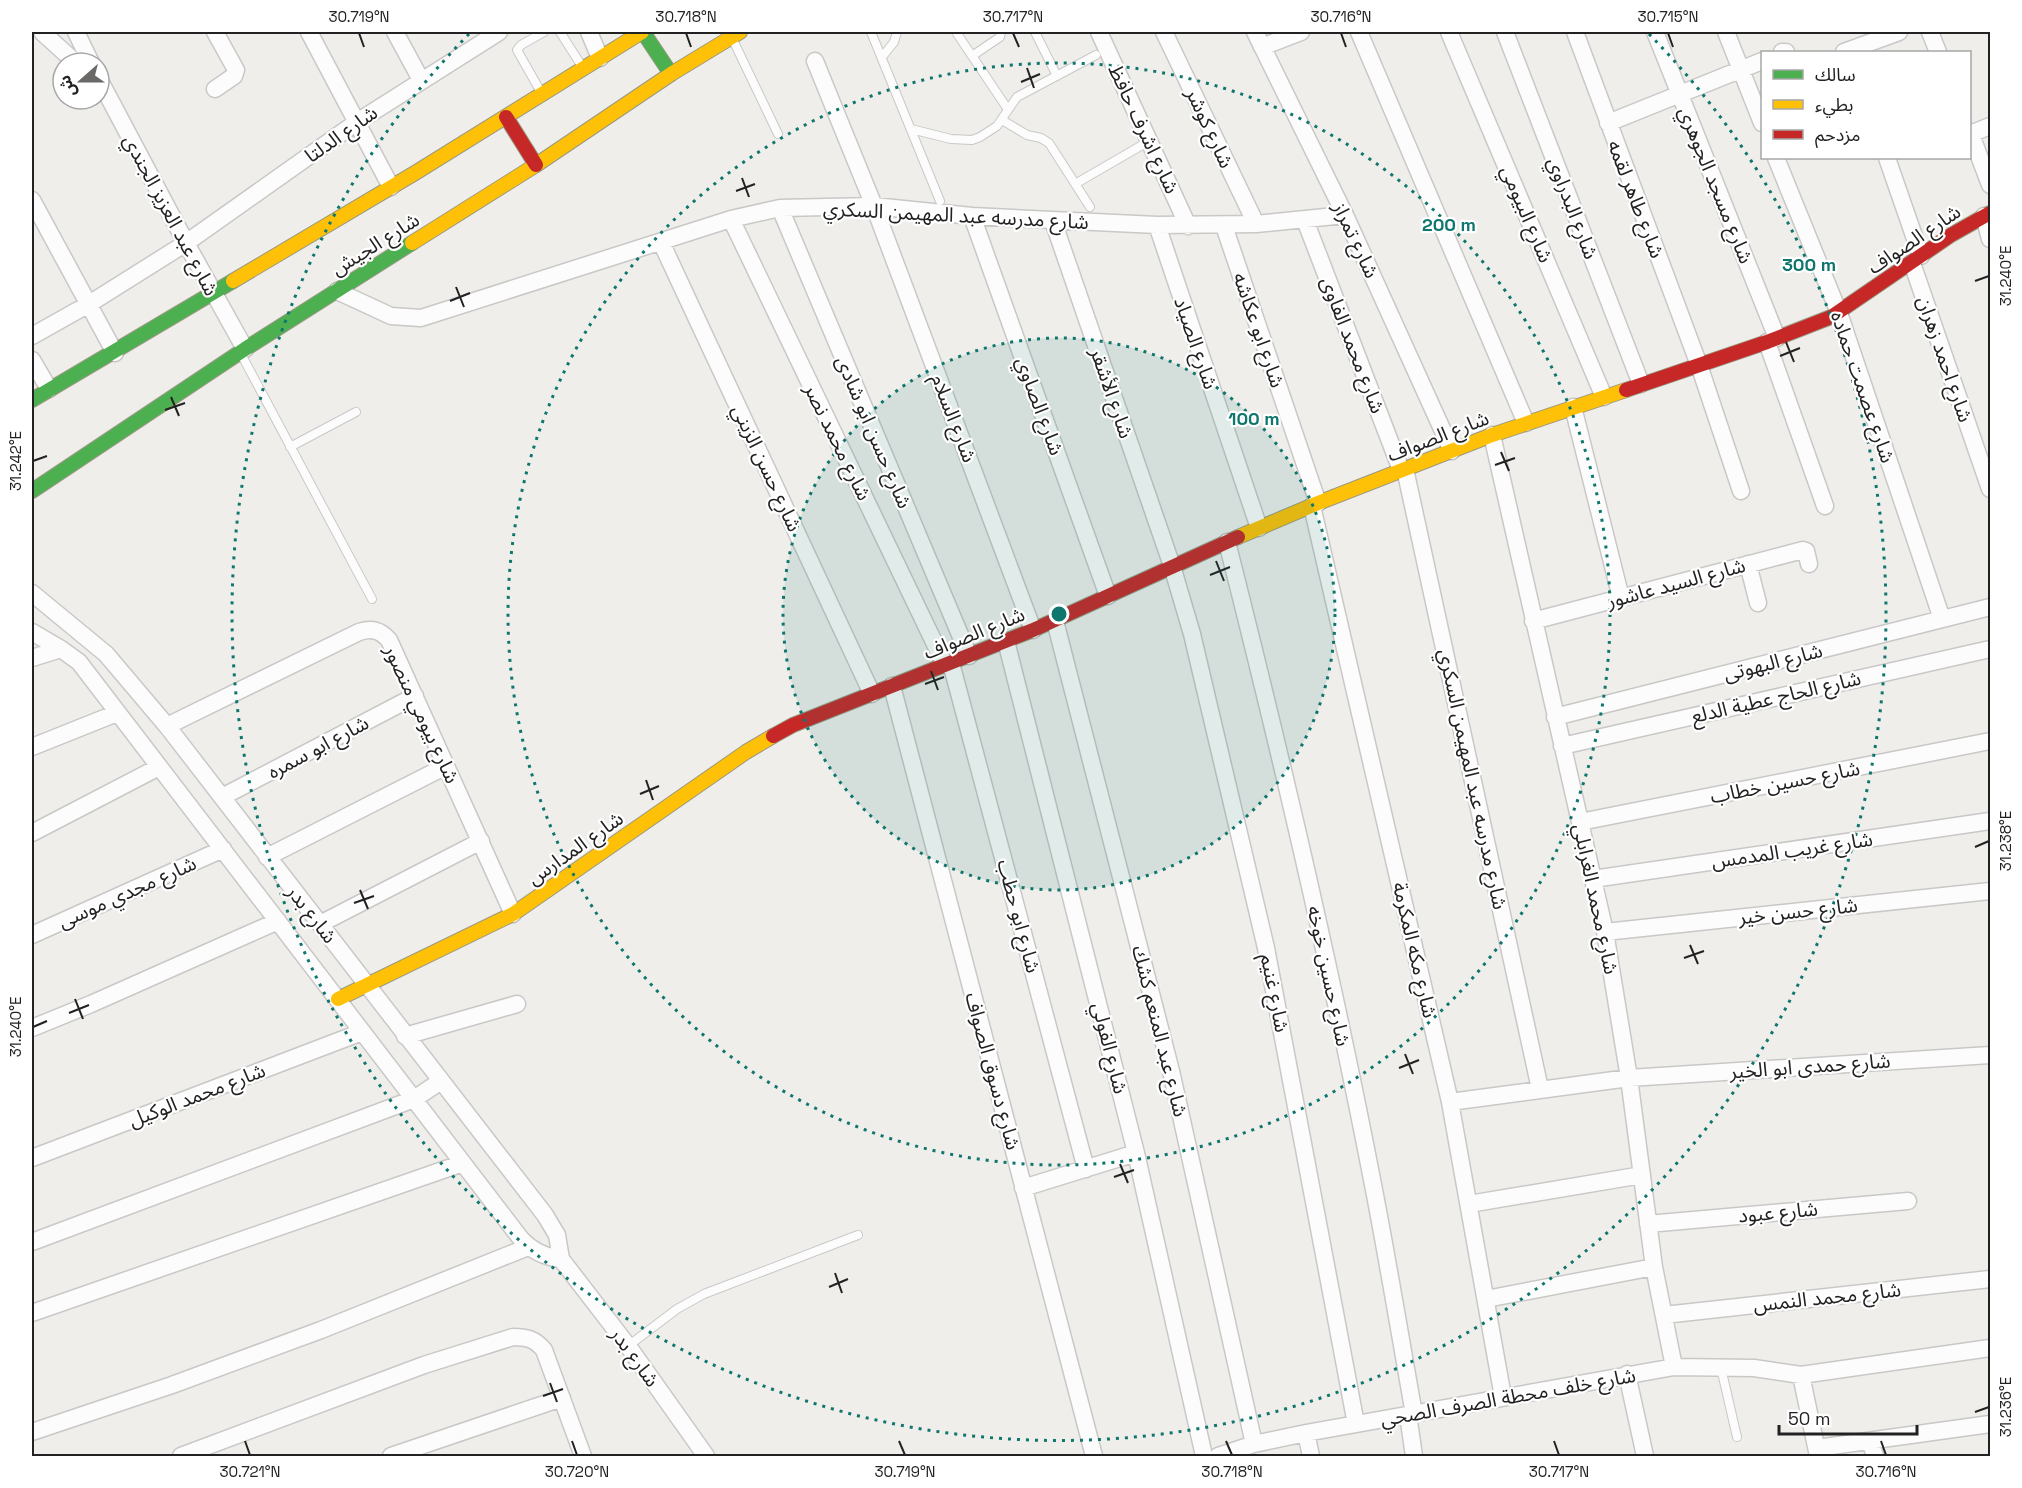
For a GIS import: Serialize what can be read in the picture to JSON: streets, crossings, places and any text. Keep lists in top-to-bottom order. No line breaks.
{"streets":{"street":["شارع كوشر","شارع اشرف حافظ","شارع الدلتا","شارع مسجد الجوهري","شارع طاهر لقمه","شارع البدراوي","شارع البيومي","شارع عبد العزيز الجندي","شارع مدرسه عبد المهيمن السكري","شارع الصواف","شارع تمراز","شارع الجيش","شارع ابو عكاشه","شارع الصياد","شارع محمد الفاوى","شارع احمد زهران","شارع عصمت حماده","شارع الأشقر","شارع الصاوي","شارع السلام","شارع حسن ابو شادى","شارع محمد نصر","شارع حسن الزيني","شارع السيد عاشور","شارع البهوتى","شارع الحاج عطية الدلع","شارع بيومي منصور","شارع ابو سمره","شارع حسين خطاب","شارع المدارس","شارع غريب المدمس","شارع مجدي موسى","شارع محمد الغرابلي","شارع حسن خير","شارع بدر","شارع ابو حطب","شارع مكه المكرمة","شارع حسين خوخه","شارع غنيم","شارع عبد المنعم كشك","شارع الفولي","شارع حمدى ابو الخير","شارع دسوق الصواف","شارع محمد الوكيل","شارع عبود","شارع محمد النمس","شارع خلف محطة الصرف الصحي"]},"crossings":[["شارع كوشر","شارع مدرسه عبد المهيمن السكري"],["شارع اشرف حافظ","شارع مدرسه عبد المهيمن السكري"],["شارع الدلتا","شارع عبد العزيز الجندي"],["شارع مسجد الجوهري","شارع الصواف"],["شارع طاهر لقمه","شارع الصواف"],["شارع البدراوي","شارع الصواف"],["شارع البيومي","شارع الصواف"],["شارع عبد العزيز الجندي","شارع الجيش"],["شارع مدرسه عبد المهيمن السكري","شارع الصواف"],["شارع مدرسه عبد المهيمن السكري","شارع تمراز"],["شارع مدرسه عبد المهيمن السكري","شارع الجيش"],["شارع مدرسه عبد المهيمن السكري","شارع ابو عكاشه"],["شارع مدرسه عبد المهيمن السكري","شارع الصياد"],["شارع مدرسه عبد المهيمن السكري","شارع محمد الفاوى"],["شارع مدرسه عبد المهيمن السكري","شارع الأشقر"],["شارع مدرسه عبد المهيمن السكري","شارع الصاوي"],["شارع مدرسه عبد المهيمن السكري","شارع السلام"],["شارع مدرسه عبد المهيمن السكري","شارع حسن ابو شادى"],["شارع مدرسه عبد المهيمن السكري","شارع محمد نصر"],["شارع مدرسه عبد المهيمن السكري","شارع حسن الزيني"],["شارع مدرسه عبد المهيمن السكري","شارع حمدى ابو الخير"],["شارع الصواف","شارع تمراز"],["شارع الصواف","شارع ابو عكاشه"],["شارع الصواف","شارع الصياد"],["شارع الصواف","شارع محمد الفاوى"],["شارع الصواف","شارع احمد زهران"],["شارع الصواف","شارع عصمت حماده"],["شارع الصواف","شارع الأشقر"],["شارع الصواف","شارع الصاوي"],["شارع الصواف","شارع السلام"],["شارع الصواف","شارع حسن ابو شادى"],["شارع الصواف","شارع محمد نصر"],["شارع الصواف","شارع المدارس"],["شارع الصواف","شارع محمد الغرابلي"],["شارع الصواف","شارع ابو حطب"],["شارع الصواف","شارع مكه المكرمة"],["شارع الصواف","شارع حسين خوخه"],["شارع الصواف","شارع غنيم"],["شارع الصواف","شارع عبد المنعم كشك"],["شارع الصواف","شارع الفولي"],["شارع الصواف","شارع دسوق الصواف"],["شارع ابو عكاشه","شارع مكه المكرمة"],["شارع عصمت حماده","شارع البهوتى"],["شارع الأشقر","شارع غنيم"],["شارع محمد نصر","شارع ابو حطب"],["شارع حسن الزيني","شارع المدارس"],["شارع السيد عاشور","شارع محمد الغرابلي"],["شارع البهوتى","شارع محمد الغرابلي"],["شارع الحاج عطية الدلع","شارع محمد الغرابلي"],["شارع بيومي منصور","شارع ابو سمره"],["شارع بيومي منصور","شارع المدارس"],["شارع بيومي منصور","شارع بدر"],["شارع ابو سمره","شارع بدر"],["شارع حسين خطاب","شارع محمد الغرابلي"],["شارع المدارس","شارع بدر"],["شارع المدارس","شارع دسوق الصواف"],["شارع غريب المدمس","شارع محمد الغرابلي"],["شارع مجدي موسى","شارع بدر"],["شارع محمد الغرابلي","شارع حسن خير"],["شارع محمد الغرابلي","شارع حمدى ابو الخير"],["شارع محمد الغرابلي","شارع عبود"],["شارع محمد الغرابلي","شارع محمد النمس"],["شارع محمد الغرابلي","شارع خلف محطة الصرف الصحي"],["شارع بدر","شارع محمد الوكيل"],["شارع مكه المكرمة","شارع حمدى ابو الخير"],["شارع مكه المكرمة","شارع خلف محطة الصرف الصحي"],["شارع حسين خوخه","شارع خلف محطة الصرف الصحي"],["شارع غنيم","شارع خلف محطة الصرف الصحي"],["شارع عبد المنعم كشك","شارع خلف محطة الصرف الصحي"]],"legend":["سالك","بطيء","مزدحم"],"scale_bar":"50 m","north":"left","coordinates":["30.719°N","30.718°N","30.717°N","30.716°N","30.715°N","31.240°E","31.242°E","31.238°E","31.236°E","30.721°N","30.720°N"],"rings":["200 m","300 m","100 m"]}
